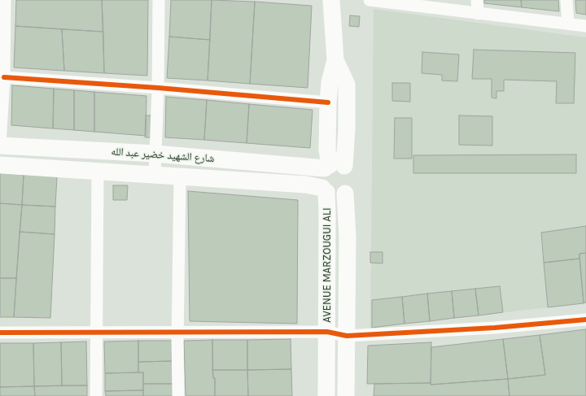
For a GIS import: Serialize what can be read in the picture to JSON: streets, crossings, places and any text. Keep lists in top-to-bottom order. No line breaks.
{"streets":{"main road":["شارع الشهيد خضير عبد الله","AVENUE MARZOUGUI ALI"]},"crossings":[["شارع الشهيد خضير عبد الله","AVENUE MARZOUGUI ALI"]]}
